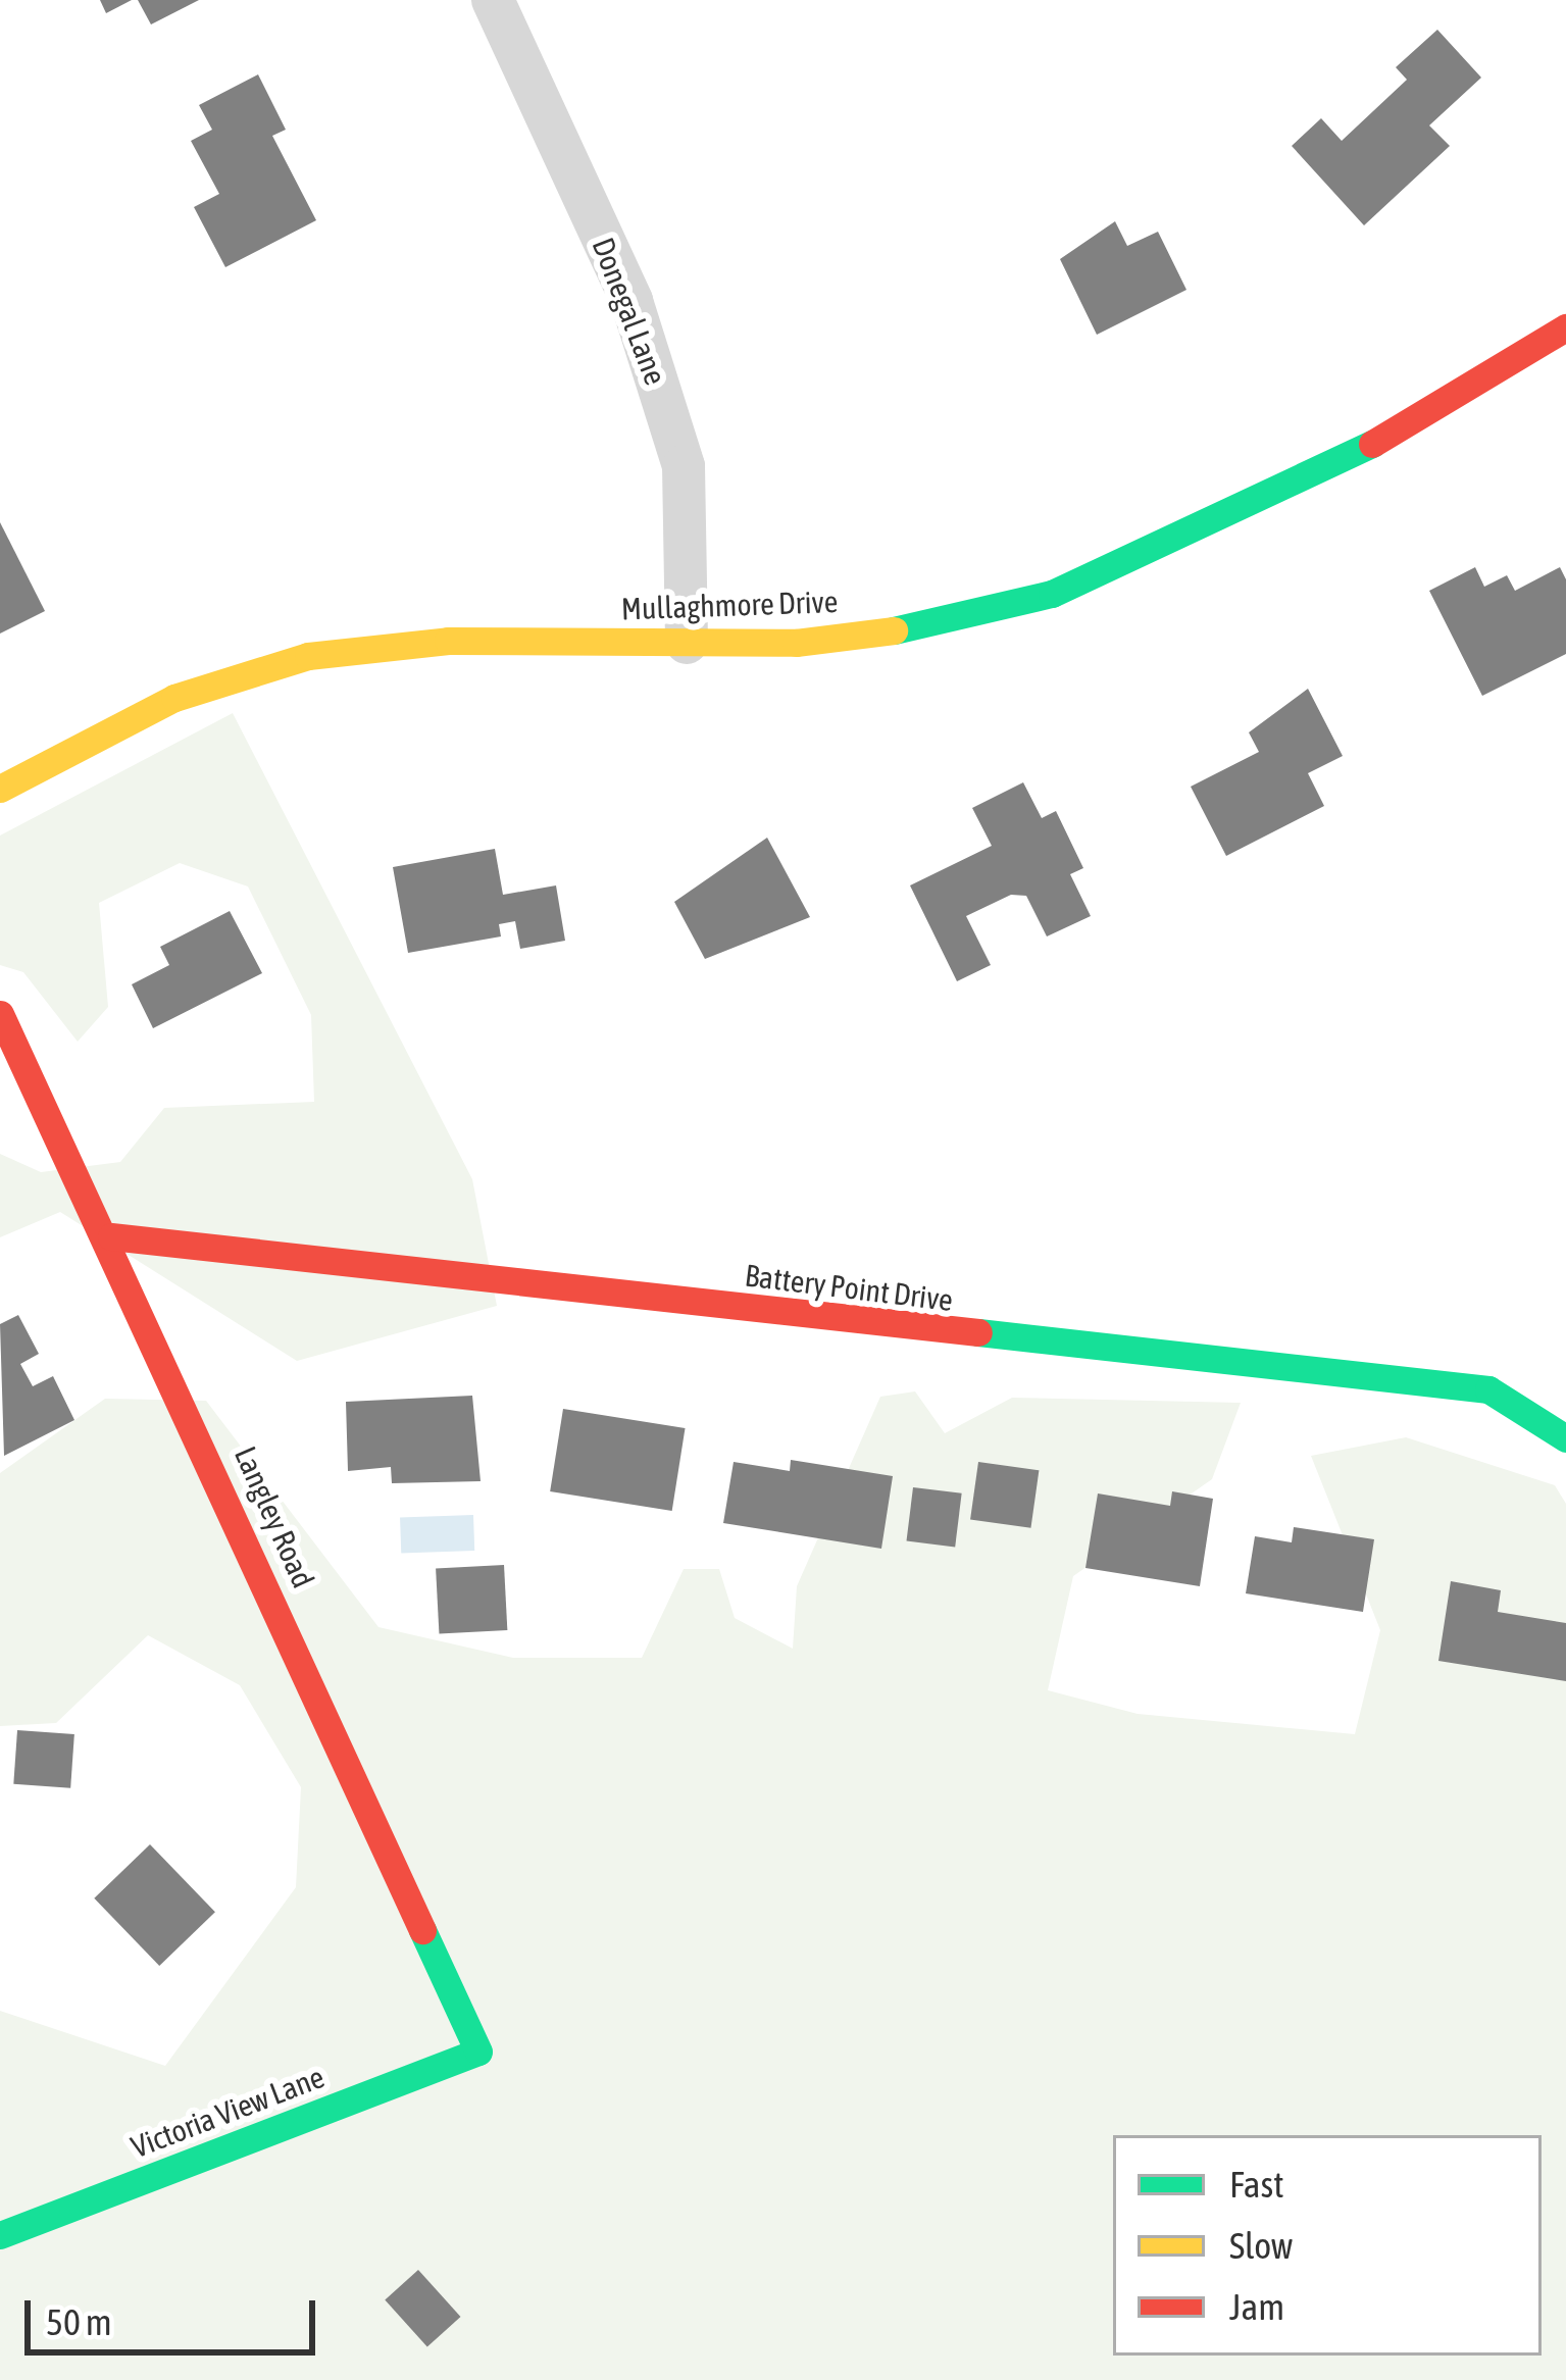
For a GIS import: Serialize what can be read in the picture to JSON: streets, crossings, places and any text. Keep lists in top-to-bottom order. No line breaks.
{"streets":{"street":["Donegal Lane","Mullaghmore Drive","Battery Point Drive","Langley Road","Victoria View Lane"]},"crossings":[["Donegal Lane","Mullaghmore Drive"],["Battery Point Drive","Langley Road"],["Langley Road","Victoria View Lane"]],"legend":["Fast","Slow","Jam"],"scale_bar":"50 m"}
